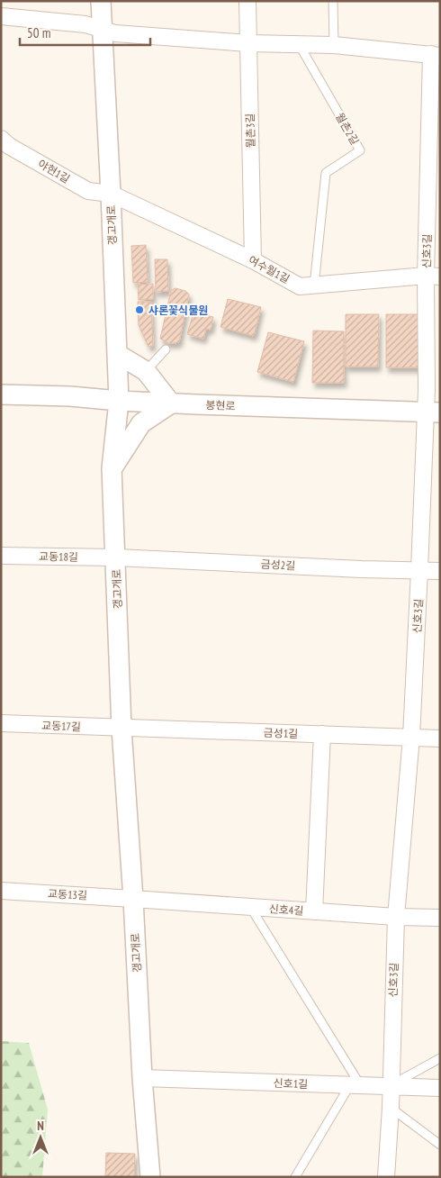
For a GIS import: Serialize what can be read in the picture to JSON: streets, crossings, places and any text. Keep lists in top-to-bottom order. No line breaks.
{"streets":{"street":["월촌3길","야현1길","갱고개로","신호3길","여수월1길","봉현로","교동18길","금성2길","교동17길","금성1길","교동13길","신호4길","신호1길"],"lane":["월촌2길"]},"crossings":[["월촌2길","여수월1길"],["월촌3길","여수월1길"],["야현1길","갱고개로"],["야현1길","여수월1길"],["갱고개로","여수월1길"],["갱고개로","봉현로"],["갱고개로","교동18길"],["갱고개로","금성2길"],["갱고개로","교동17길"],["갱고개로","금성1길"],["갱고개로","교동13길"],["갱고개로","신호4길"],["갱고개로","신호1길"],["신호3길","여수월1길"],["신호3길","봉현로"],["신호3길","금성2길"],["신호3길","금성1길"],["신호3길","신호4길"],["신호3길","신호1길"],["교동18길","금성2길"],["교동17길","금성1길"],["교동13길","신호4길"]],"places":["샤론꽃식물원"],"scale_bar":"50 m","north":"top"}
